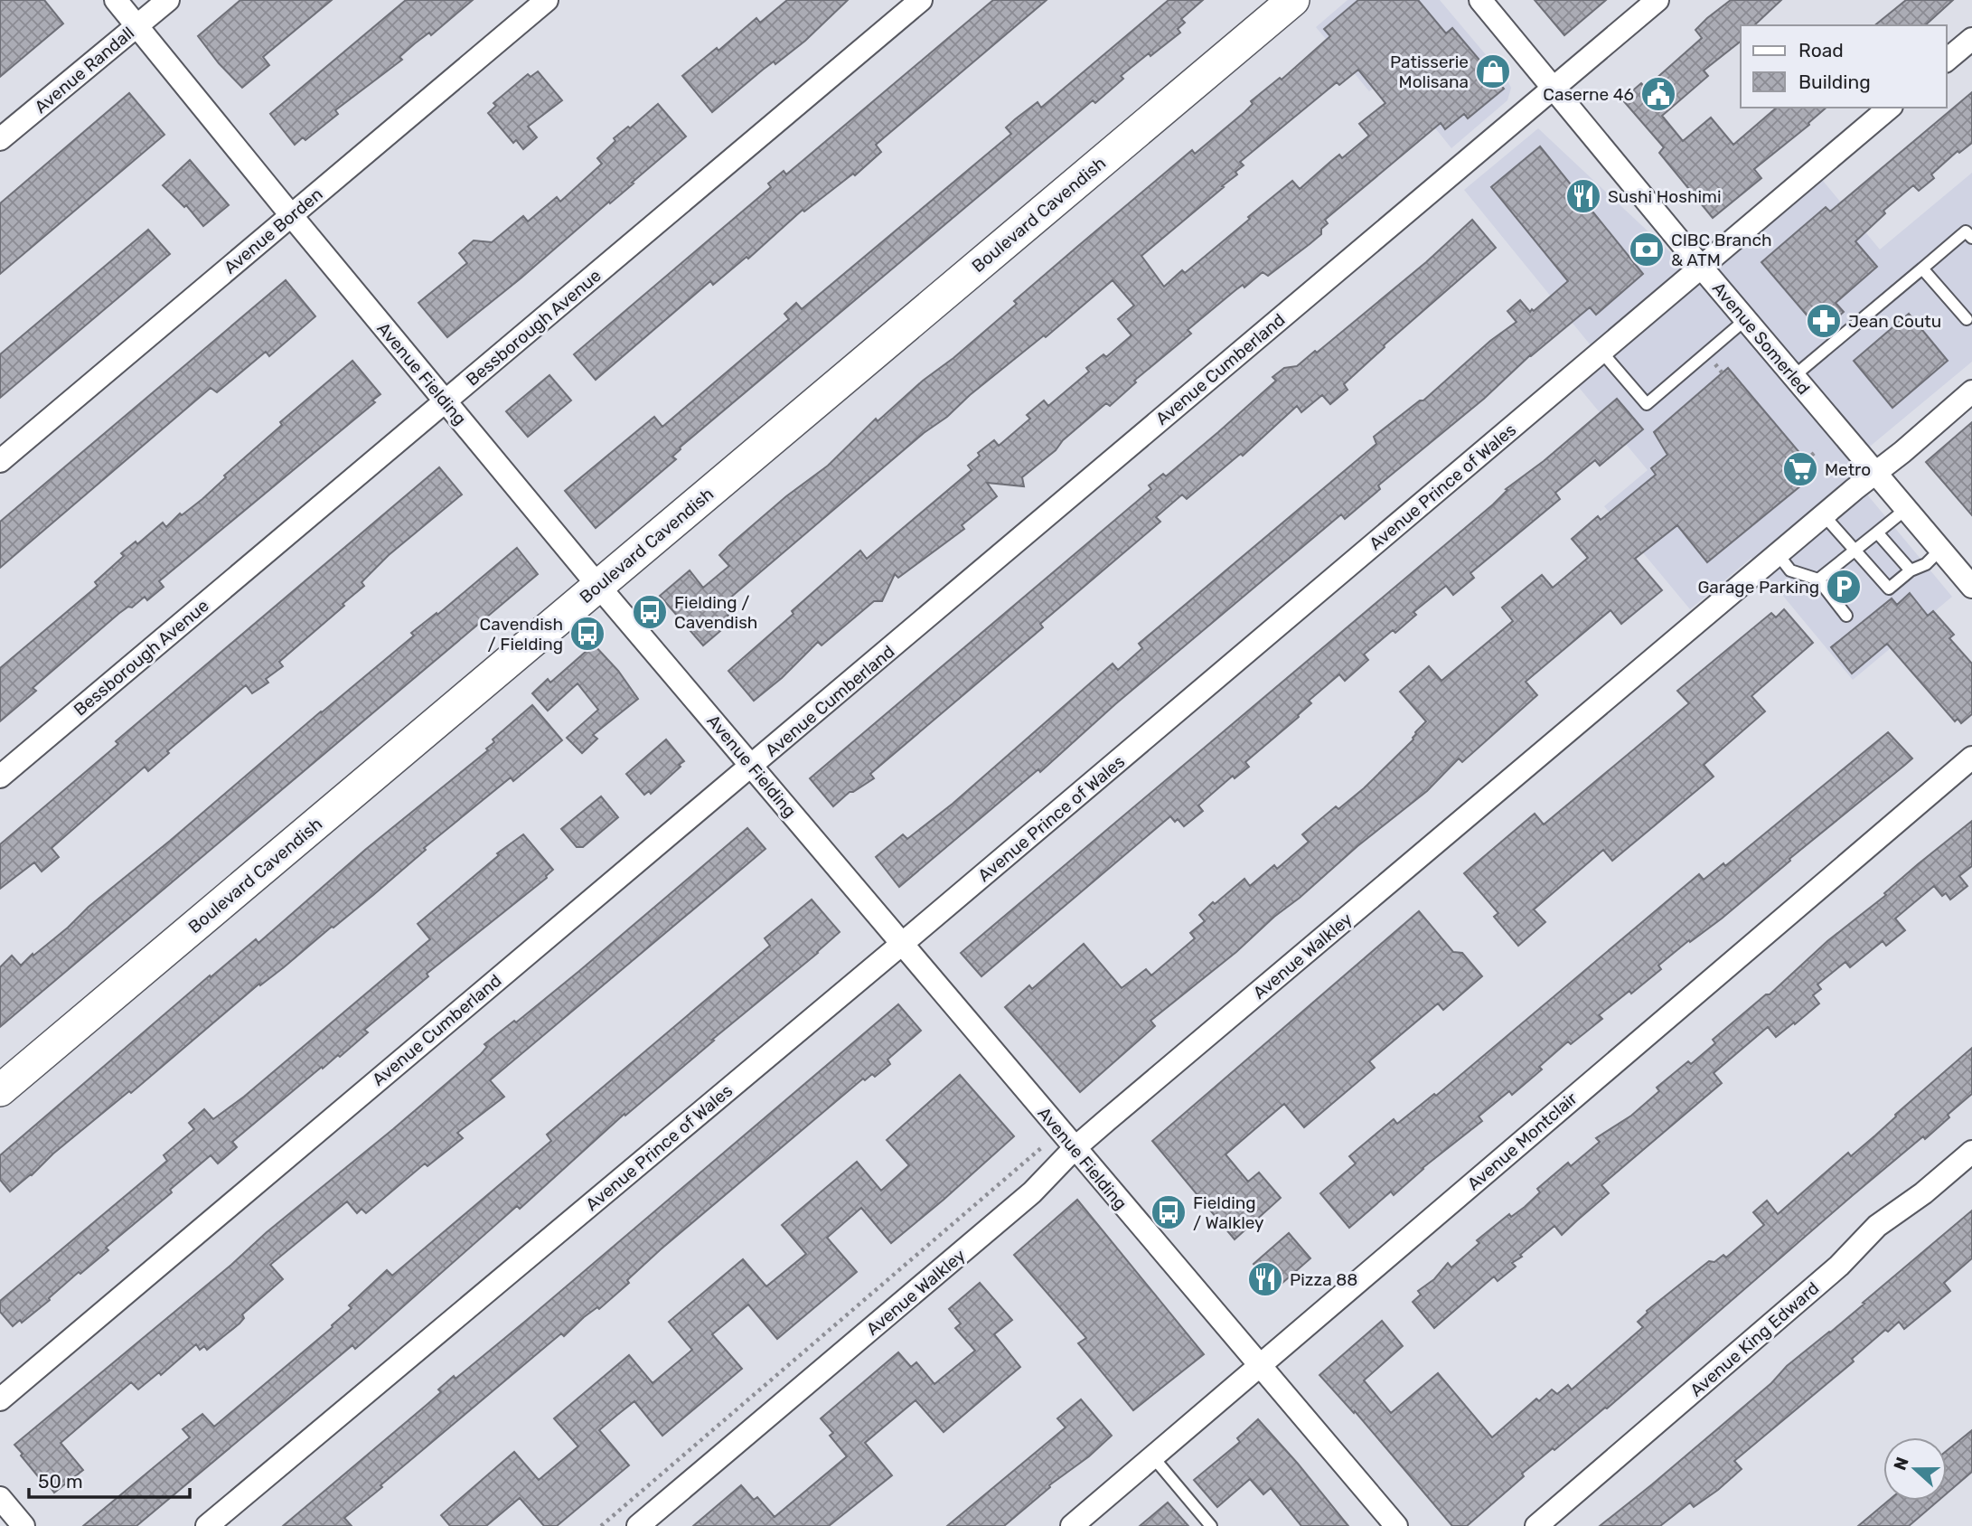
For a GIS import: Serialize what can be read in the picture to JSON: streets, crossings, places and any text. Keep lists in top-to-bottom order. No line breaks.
{"streets":{"main road":["Boulevard Cavendish"],"street":["Avenue Randall","Avenue Borden","Bessborough Avenue","Avenue Somerled","Avenue Cumberland","Avenue Fielding","Avenue Prince of Wales","Avenue Walkley","Avenue Montclair","Avenue King Edward"]},"crossings":[["Avenue Randall","Avenue Fielding"],["Boulevard Cavendish","Avenue Fielding"],["Avenue Borden","Avenue Fielding"],["Bessborough Avenue","Avenue Fielding"],["Avenue Somerled","Avenue Cumberland"],["Avenue Somerled","Avenue Prince of Wales"],["Avenue Somerled","Avenue Walkley"],["Avenue Cumberland","Avenue Fielding"],["Avenue Fielding","Avenue Prince of Wales"],["Avenue Fielding","Avenue Walkley"],["Avenue Fielding","Avenue Montclair"]],"places":{"shop":["Patisserie Molisana"],"public building":["Caserne 46"],"restaurant":["Sushi Hoshimi","Pizza 88"],"bank":["CIBC Branch & ATM"],"pharmacy":["Jean Coutu"],"supermarket":["Metro"],"parking":["Garage Parking"],"bus stop":["Fielding / Cavendish","Cavendish / Fielding","Fielding / Walkley"]},"legend":["Road","Building"],"scale_bar":"50 m","north":"left"}
